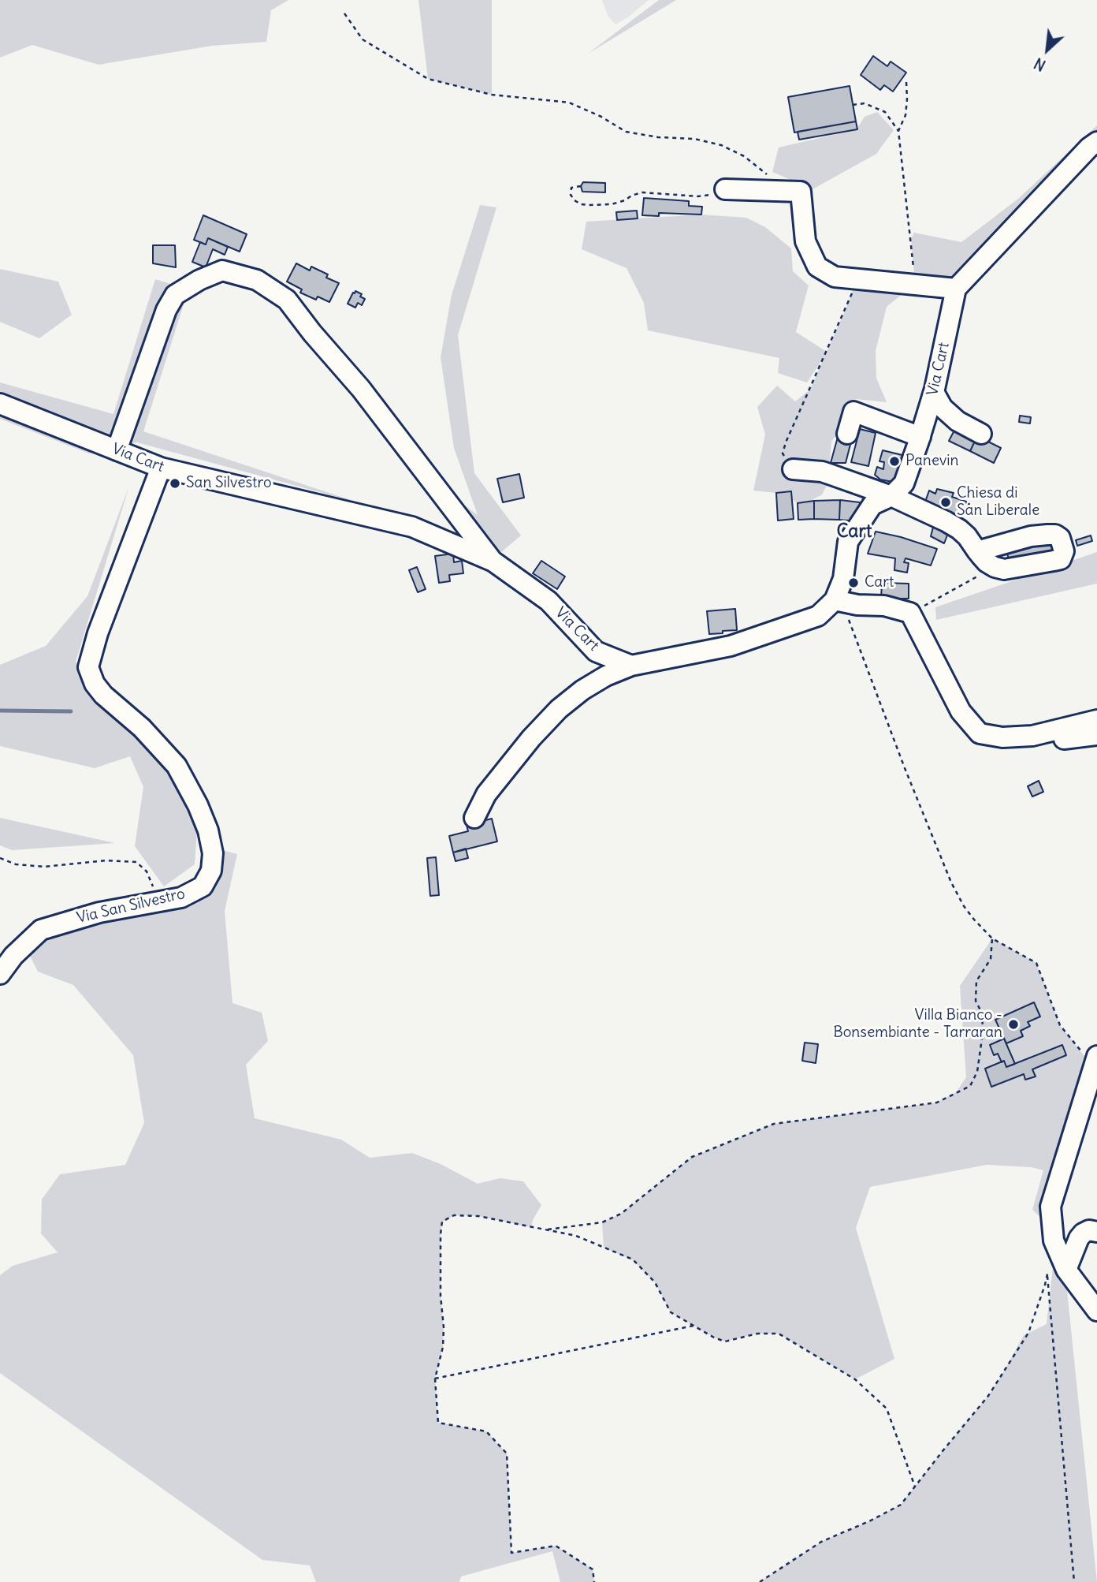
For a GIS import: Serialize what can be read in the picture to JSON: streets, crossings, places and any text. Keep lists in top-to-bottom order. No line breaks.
{"streets":{"street":["Via Cart","Via San Silvestro"]},"crossings":[["Via Cart","Via San Silvestro"]],"districts":["Cart"],"places":["Panevin","San Silvestro","Chiesa di San Liberale","Cart","Villa Bianco - Bonsembiante - Tarraran"],"north":"bottom left"}
